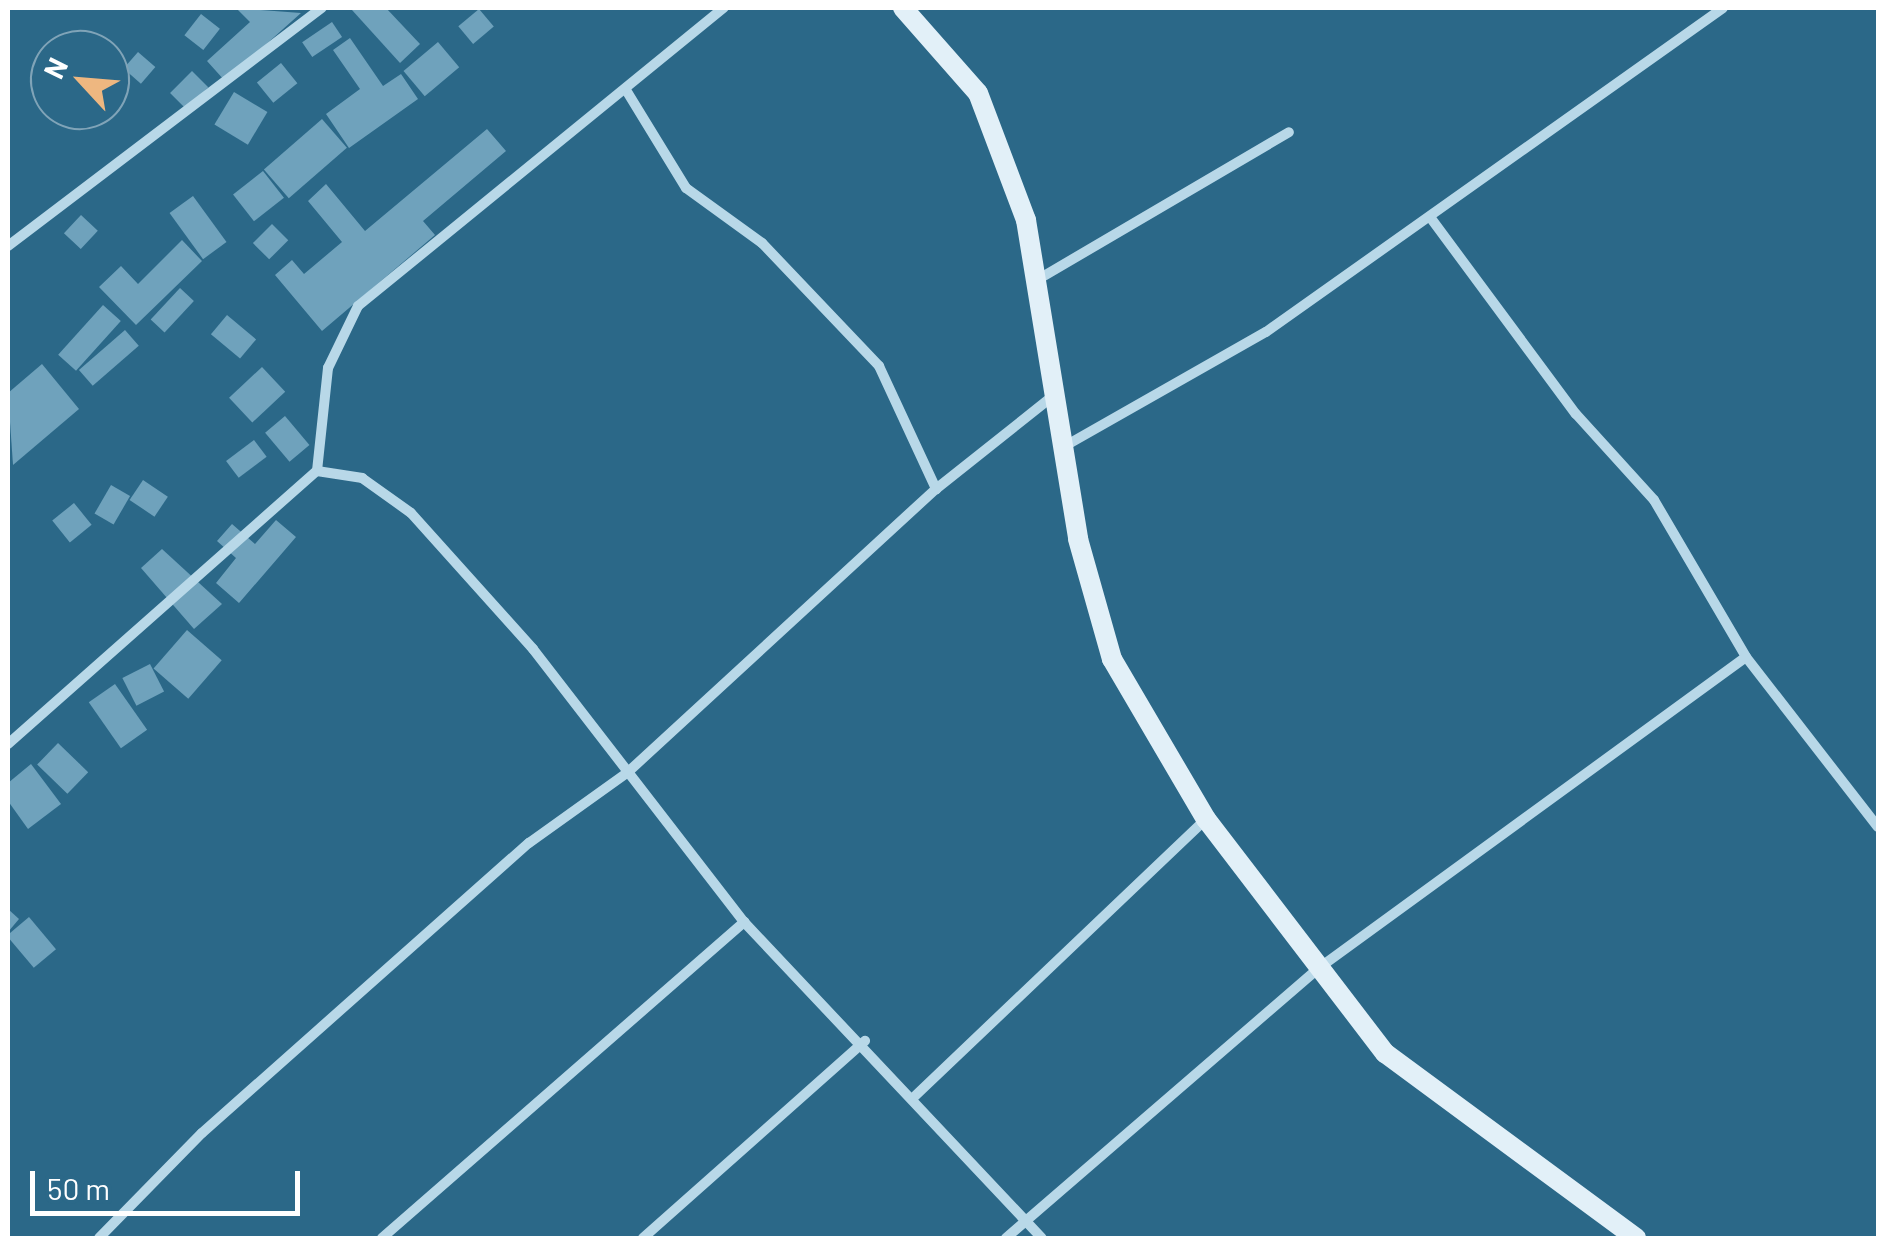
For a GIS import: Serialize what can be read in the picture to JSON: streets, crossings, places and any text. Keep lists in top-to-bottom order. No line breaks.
{"scale_bar":"50 m","north":"top left"}
